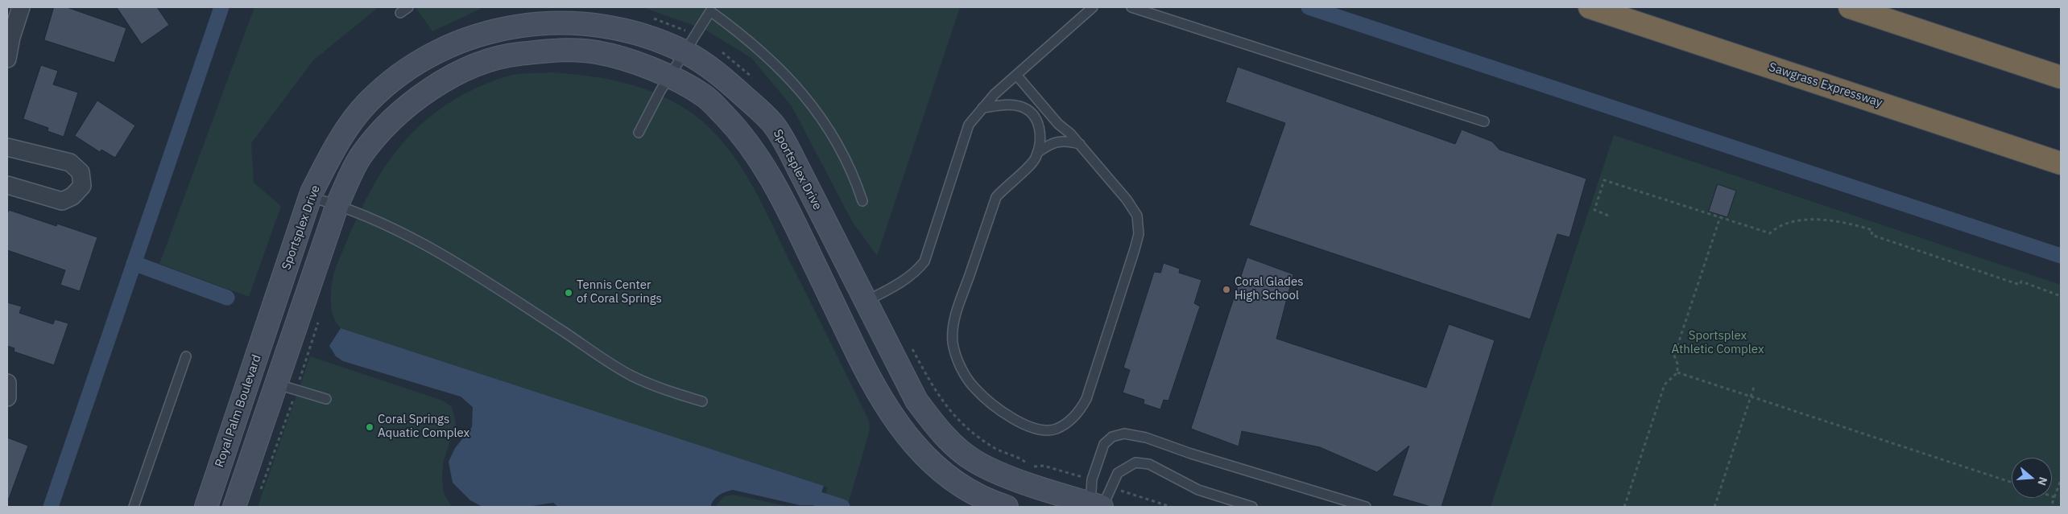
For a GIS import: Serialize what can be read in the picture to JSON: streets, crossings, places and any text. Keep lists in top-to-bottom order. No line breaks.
{"streets":{"highway":["Sawgrass Expressway"],"street":["Sportsplex Drive","Royal Palm Boulevard"]},"crossings":[["Sportsplex Drive","Royal Palm Boulevard"]],"parks":["Sportsplex Athletic Complex"],"places":["Coral Glades High School","Tennis Center of Coral Springs","Coral Springs Aquatic Complex"],"north":"right"}
